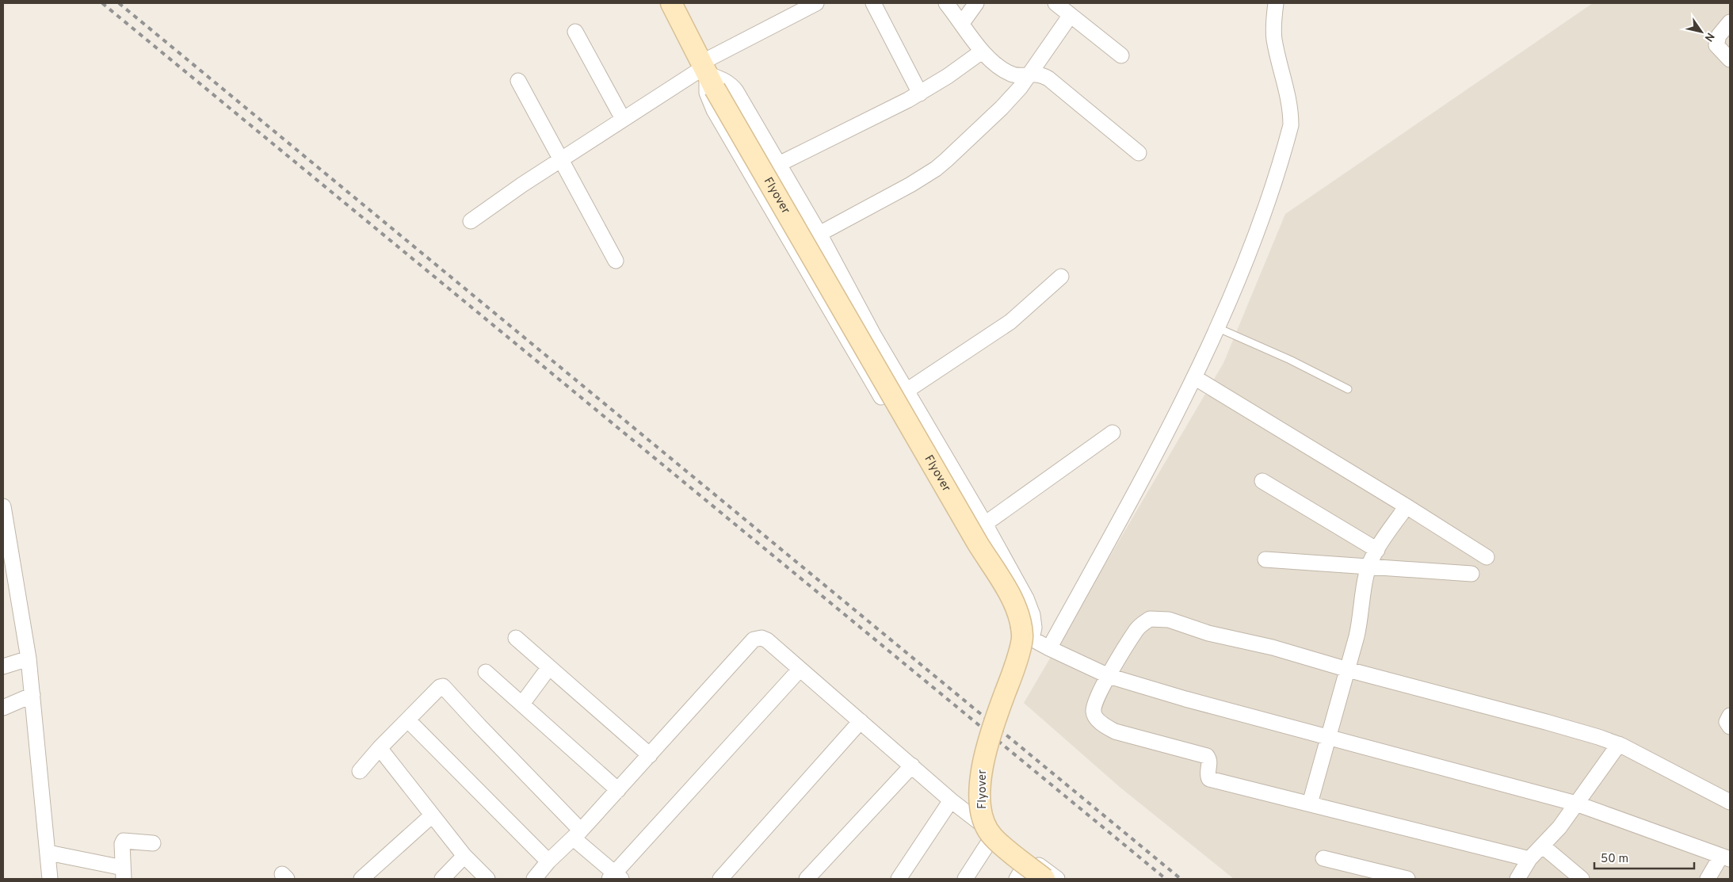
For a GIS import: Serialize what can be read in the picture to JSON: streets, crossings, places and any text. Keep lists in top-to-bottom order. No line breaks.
{"streets":{"main road":["Flyover"]},"scale_bar":"50 m","north":"bottom right"}
